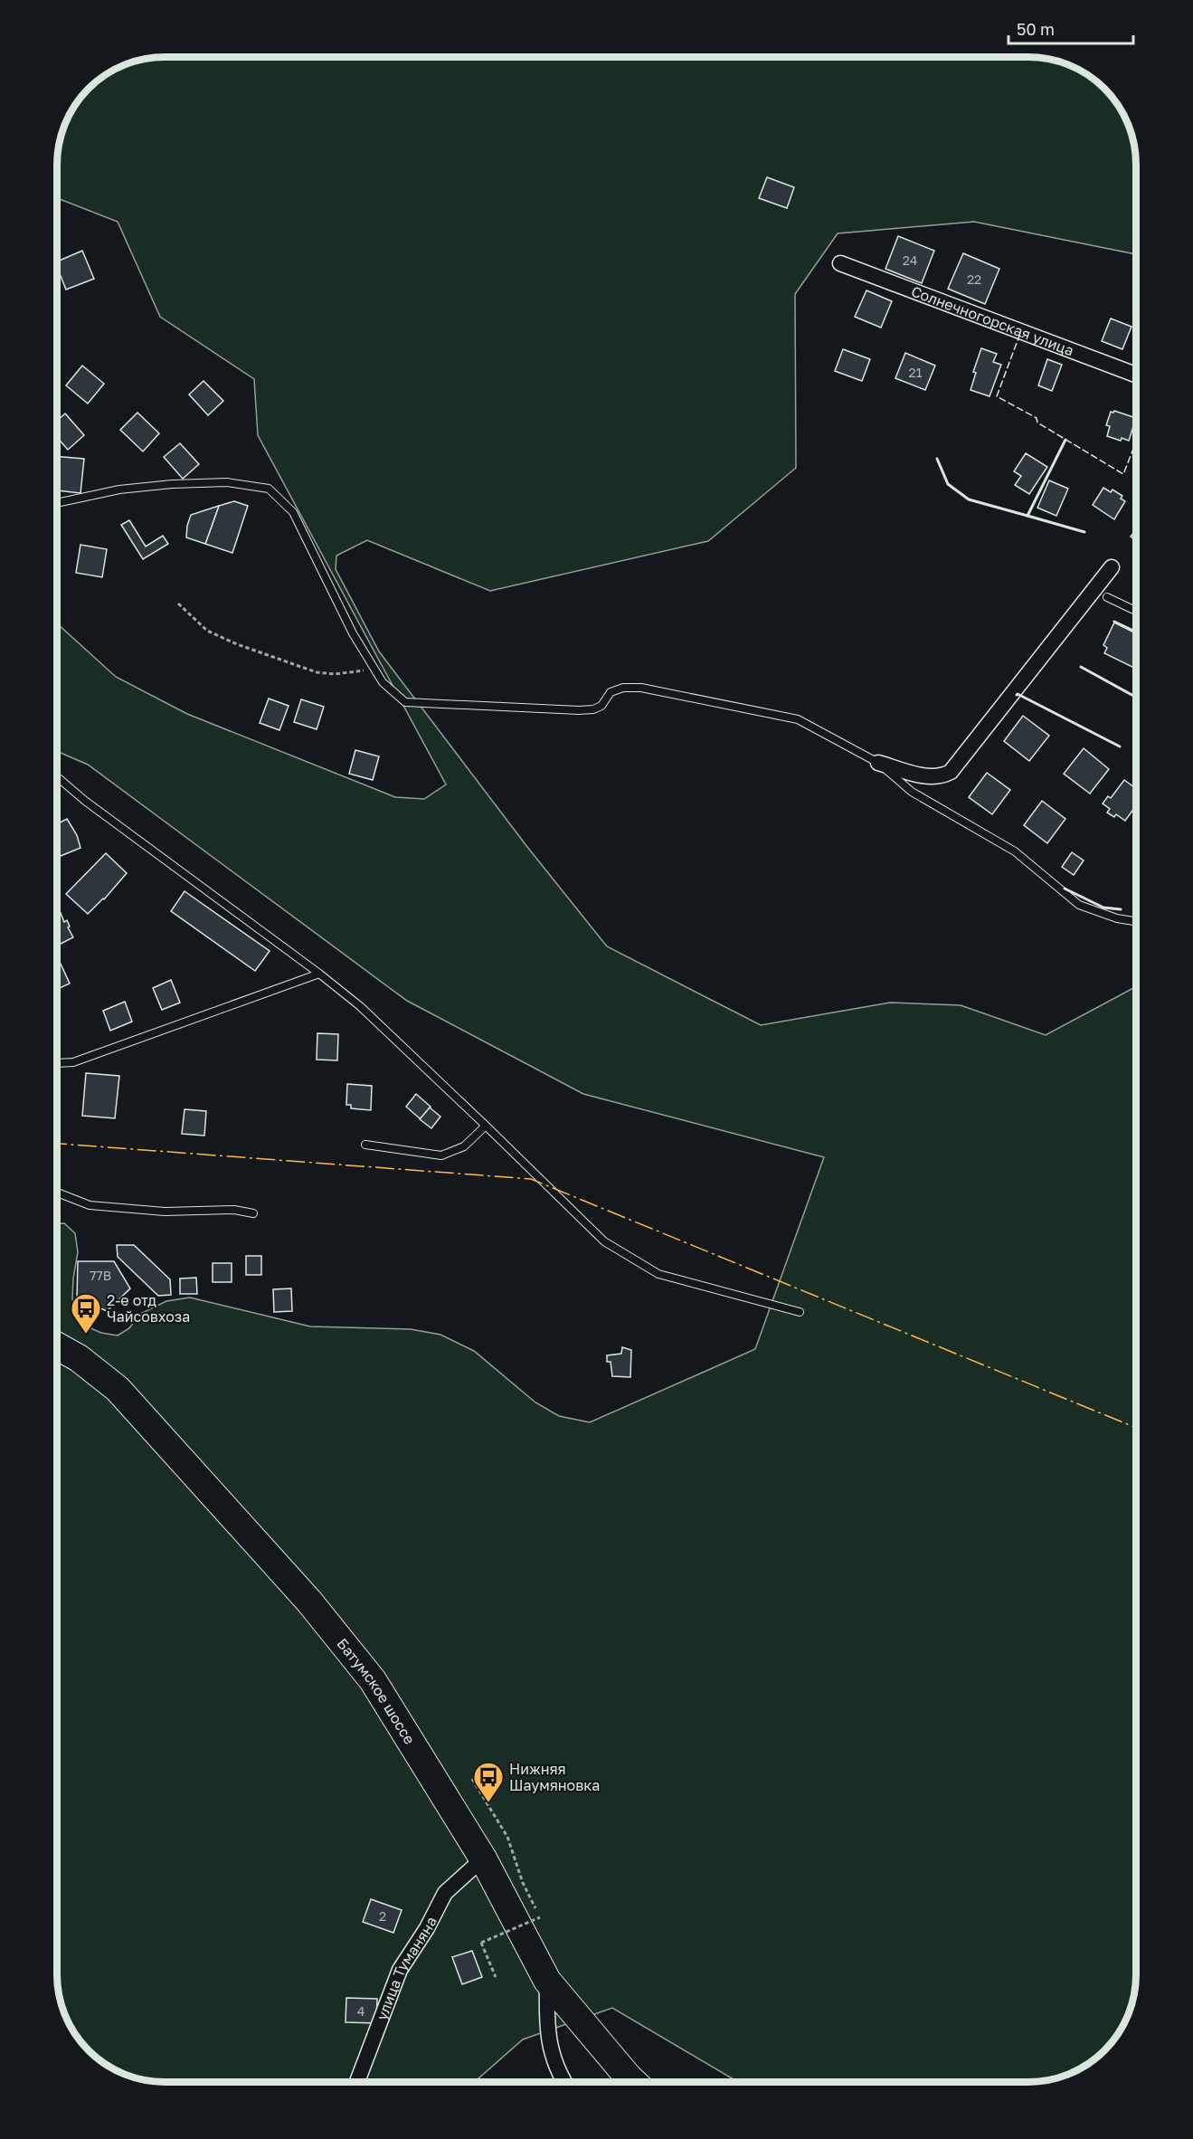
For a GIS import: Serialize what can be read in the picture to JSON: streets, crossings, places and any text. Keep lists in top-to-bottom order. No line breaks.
{"streets":{"highway":["Батумское шоссе"],"street":["Солнечногорская улица","улица Туманяна"]},"crossings":[["Батумское шоссе","улица Туманяна"]],"places":{"bus stop":["2-е отд Чайсовхоза","Нижняя Шаумяновка"]},"house_numbers":["24","22","21","77В","2","4"],"scale_bar":"50 m"}
